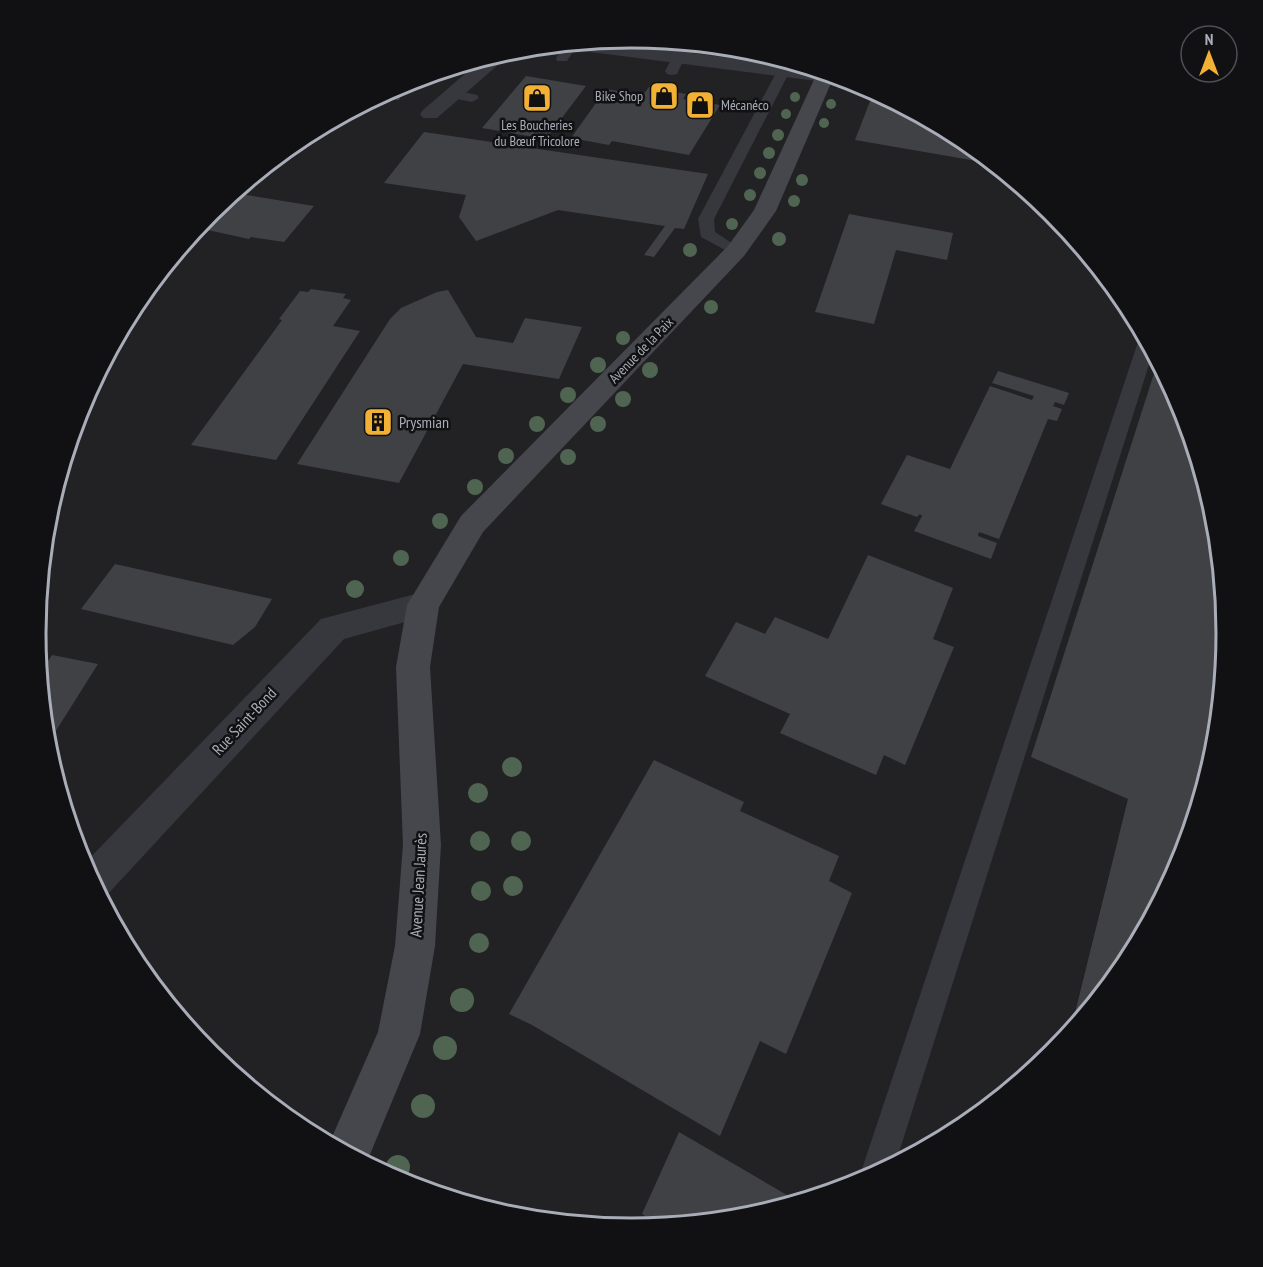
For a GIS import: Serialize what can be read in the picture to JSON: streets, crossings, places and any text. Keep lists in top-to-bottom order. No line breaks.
{"streets":{"main road":["Avenue de la Paix","Avenue Jean Jaurès"],"street":["Rue Saint-Bond"]},"crossings":[["Avenue de la Paix","Rue Saint-Bond"],["Avenue de la Paix","Avenue Jean Jaurès"],["Rue Saint-Bond","Avenue Jean Jaurès"]],"places":{"shop":["Bike Shop","Les Boucheries du Bœuf Tricolore","Mécanéco"],"building":["Prysmian"]},"north":"top"}
